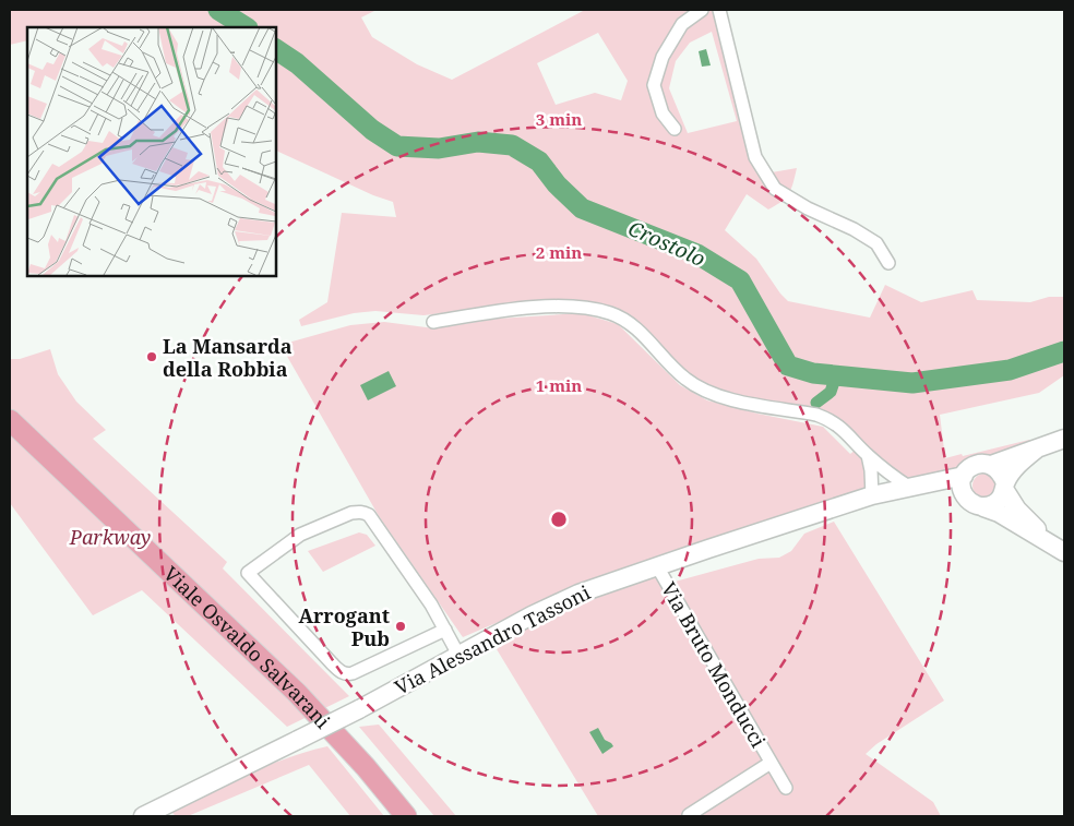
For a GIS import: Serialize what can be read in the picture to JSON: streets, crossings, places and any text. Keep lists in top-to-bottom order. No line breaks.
{"streets":{"main road":["Viale Osvaldo Salvarani"],"street":["Via Alessandro Tassoni","Via Bruto Monducci"]},"crossings":[["Via Alessandro Tassoni","Via Bruto Monducci"]],"water":["Crostolo"],"parks":["Parkway"],"places":["La Mansarda della Robbia","Arrogant Pub"],"rings":["3 min","2 min","1 min"]}
